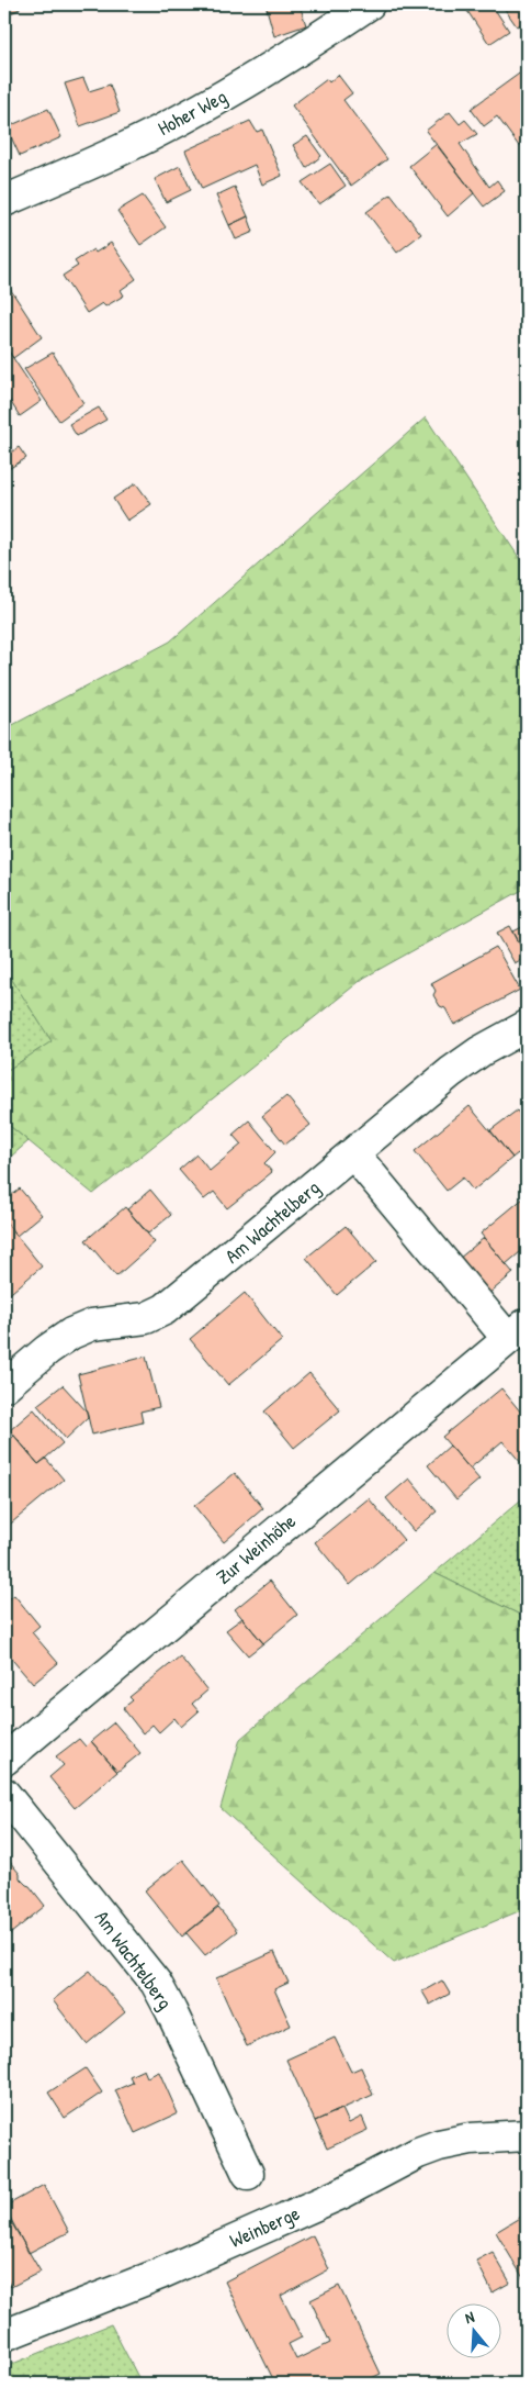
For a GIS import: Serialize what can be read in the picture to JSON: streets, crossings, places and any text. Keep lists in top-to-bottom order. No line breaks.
{"streets":{"street":["Hoher Weg","Am Wachtelberg","Zur Weinhöhe","Weinberge"]},"crossings":[["Am Wachtelberg","Zur Weinhöhe"]],"north":"top"}
